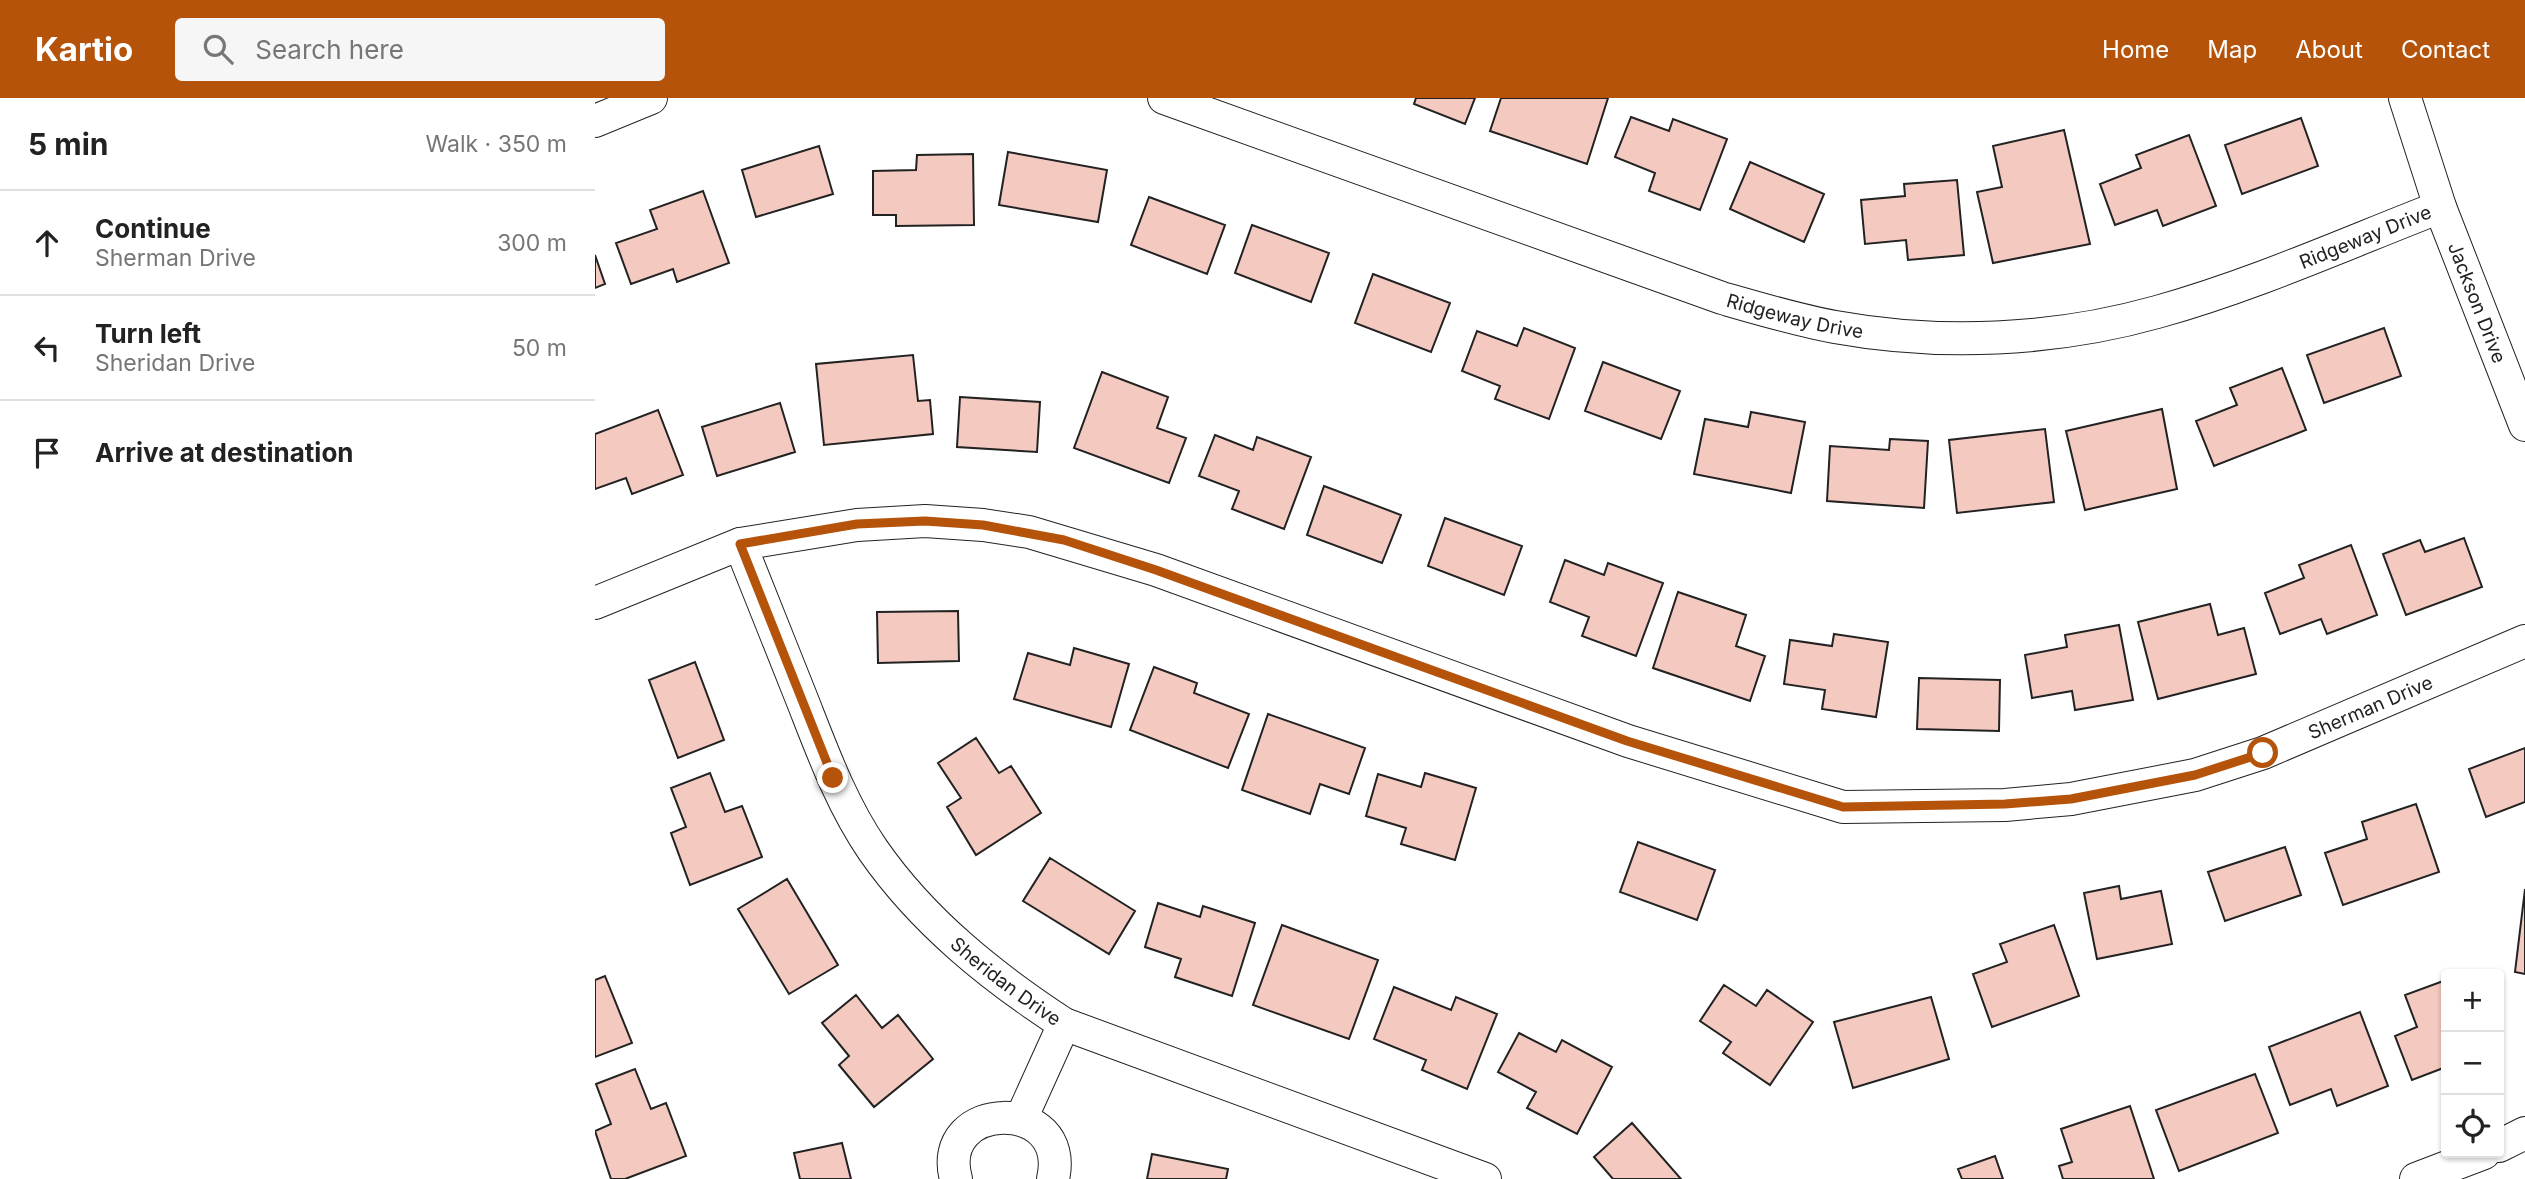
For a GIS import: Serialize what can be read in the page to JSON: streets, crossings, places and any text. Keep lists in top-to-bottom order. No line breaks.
{"streets":{"street":["Ridgeway Drive","Jackson Drive","Sherman Drive","Sheridan Drive"]},"crossings":[["Ridgeway Drive","Jackson Drive"],["Sherman Drive","Sheridan Drive"]],"page":{"header":"Kartio","search":"Search here","nav":["Home","Map","About","Contact"],"heading":["5 min","Walk · 350 m"],"list":[["Continue","Sherman Drive","300 m"],["Turn left","Sheridan Drive","50 m"],"Arrive at destination"],"map_buttons":["+","−"]}}
